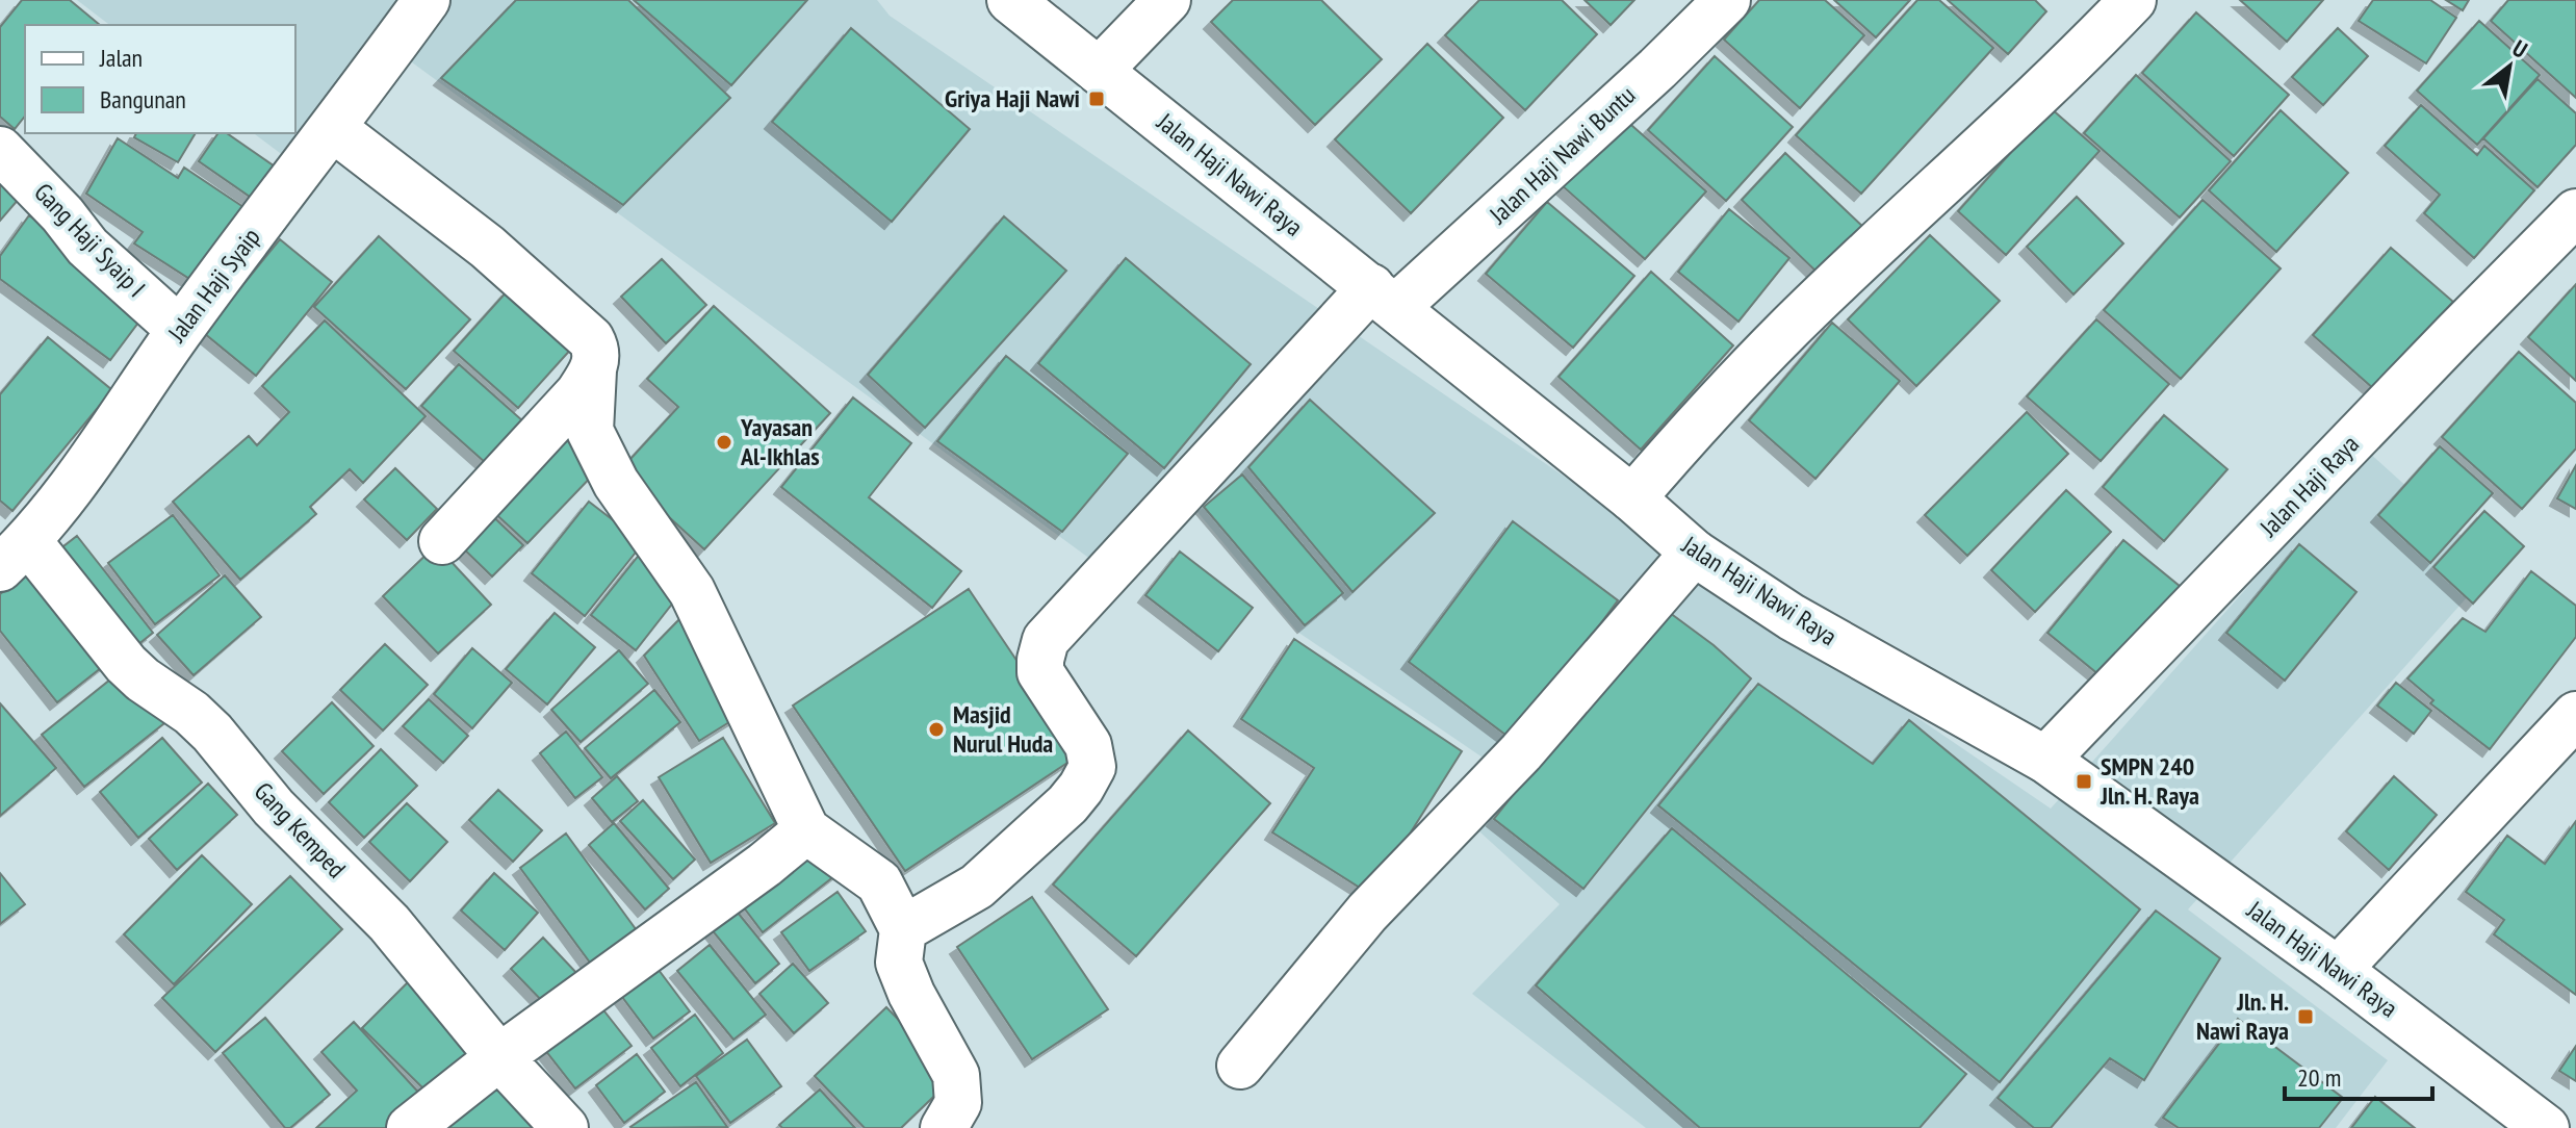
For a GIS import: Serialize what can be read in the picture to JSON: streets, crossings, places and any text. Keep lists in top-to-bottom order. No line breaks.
{"streets":{"street":["Jalan Haji Nawi Buntu","Jalan Haji Nawi Raya","Gang Haji Syaip I","Jalan Haji Syaip","Jalan Haji Raya","Gang Kemped"]},"crossings":[["Jalan Haji Nawi Buntu","Jalan Haji Nawi Raya"],["Jalan Haji Nawi Raya","Jalan Haji Raya"],["Gang Haji Syaip I","Jalan Haji Syaip"],["Jalan Haji Syaip","Gang Kemped"]],"places":{"transit":["Griya Haji Nawi","SMPN 240 Jln. H. Raya","Jln. H. Nawi Raya"],"other":["Yayasan Al-Ikhlas","Masjid Nurul Huda"]},"legend":["Jalan","Bangunan"],"scale_bar":"20 m","north":"top right"}
